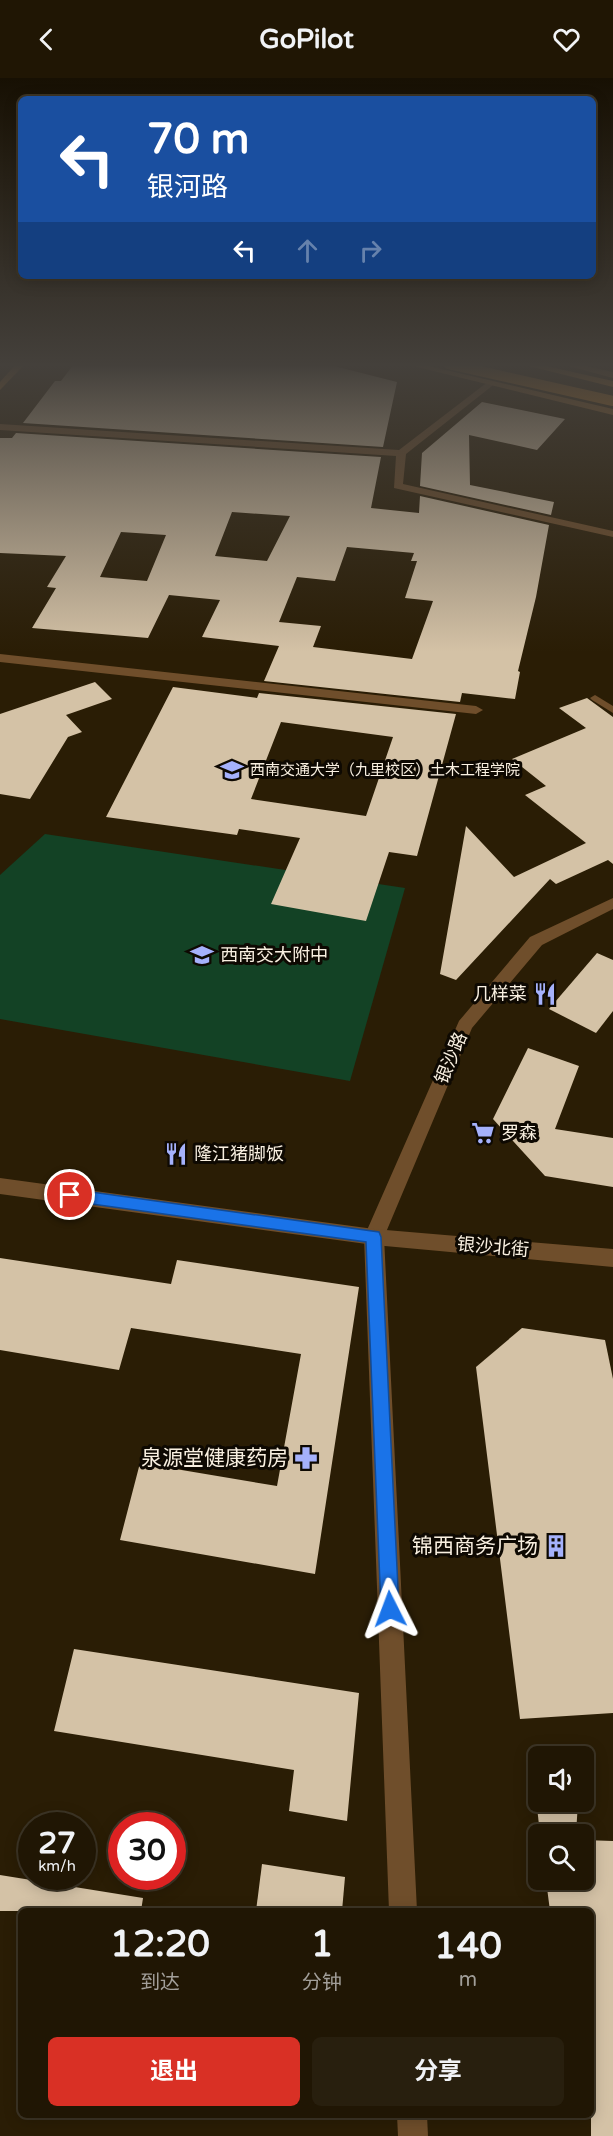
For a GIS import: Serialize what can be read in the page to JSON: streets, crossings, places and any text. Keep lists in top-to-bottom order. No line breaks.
{"streets":{"street":["银沙路","银沙北街"]},"crossings":[["银沙路","银沙北街"]],"places":{"school or university":["西南交通大学（九里校区）土木工程学院","西南交大附中"],"restaurant":["几样菜","隆江猪脚饭"],"supermarket":["罗森"],"pharmacy":["泉源堂健康药房"],"building":["锦西商务广场"]},"page":{"header":"GoPilot","turn":["70 m","银河路"],"speed":"27 km/h","limit":"30","eta":["12:20","到达","1","分钟","140","m"],"buttons":["退出","分享"]}}
